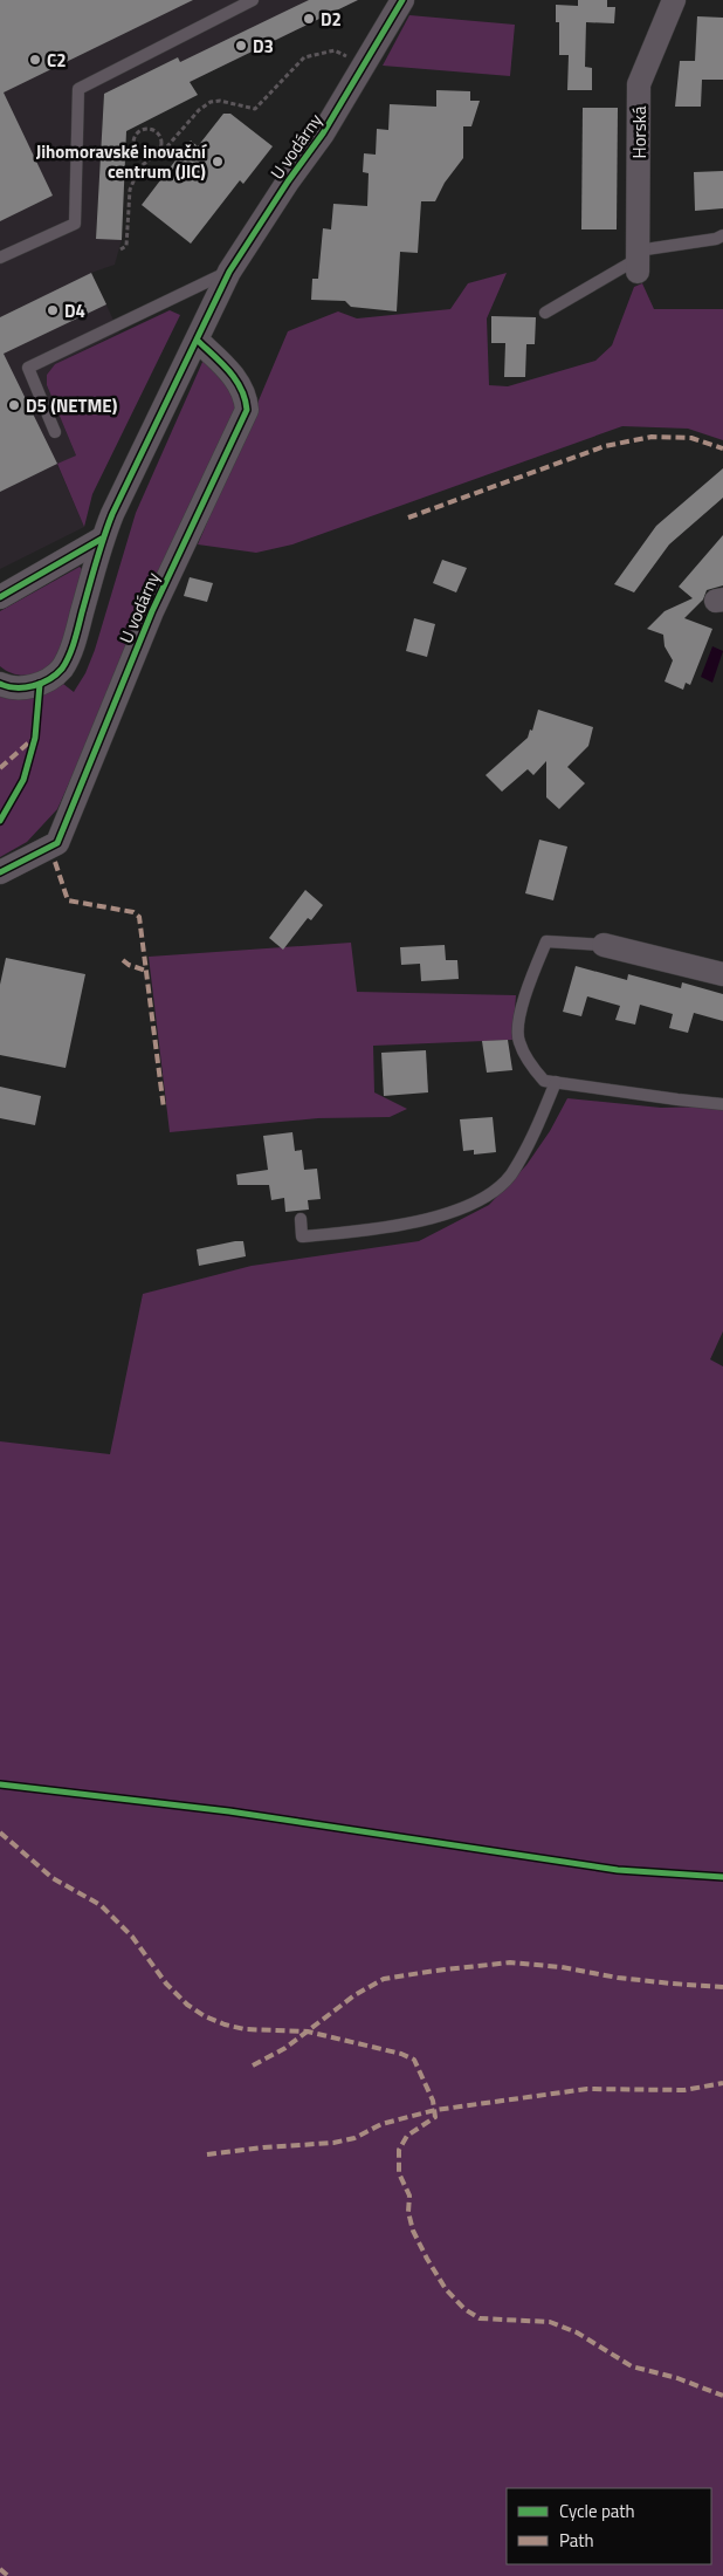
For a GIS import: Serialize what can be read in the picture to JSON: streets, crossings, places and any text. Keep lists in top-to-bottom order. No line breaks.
{"streets":{"street":["Horská","U vodárny"]},"places":["D2","D3","C2","Jihomoravské inovační centrum (JIC)","D4","D5 (NETME)"],"legend":["Cycle path","Path"]}
